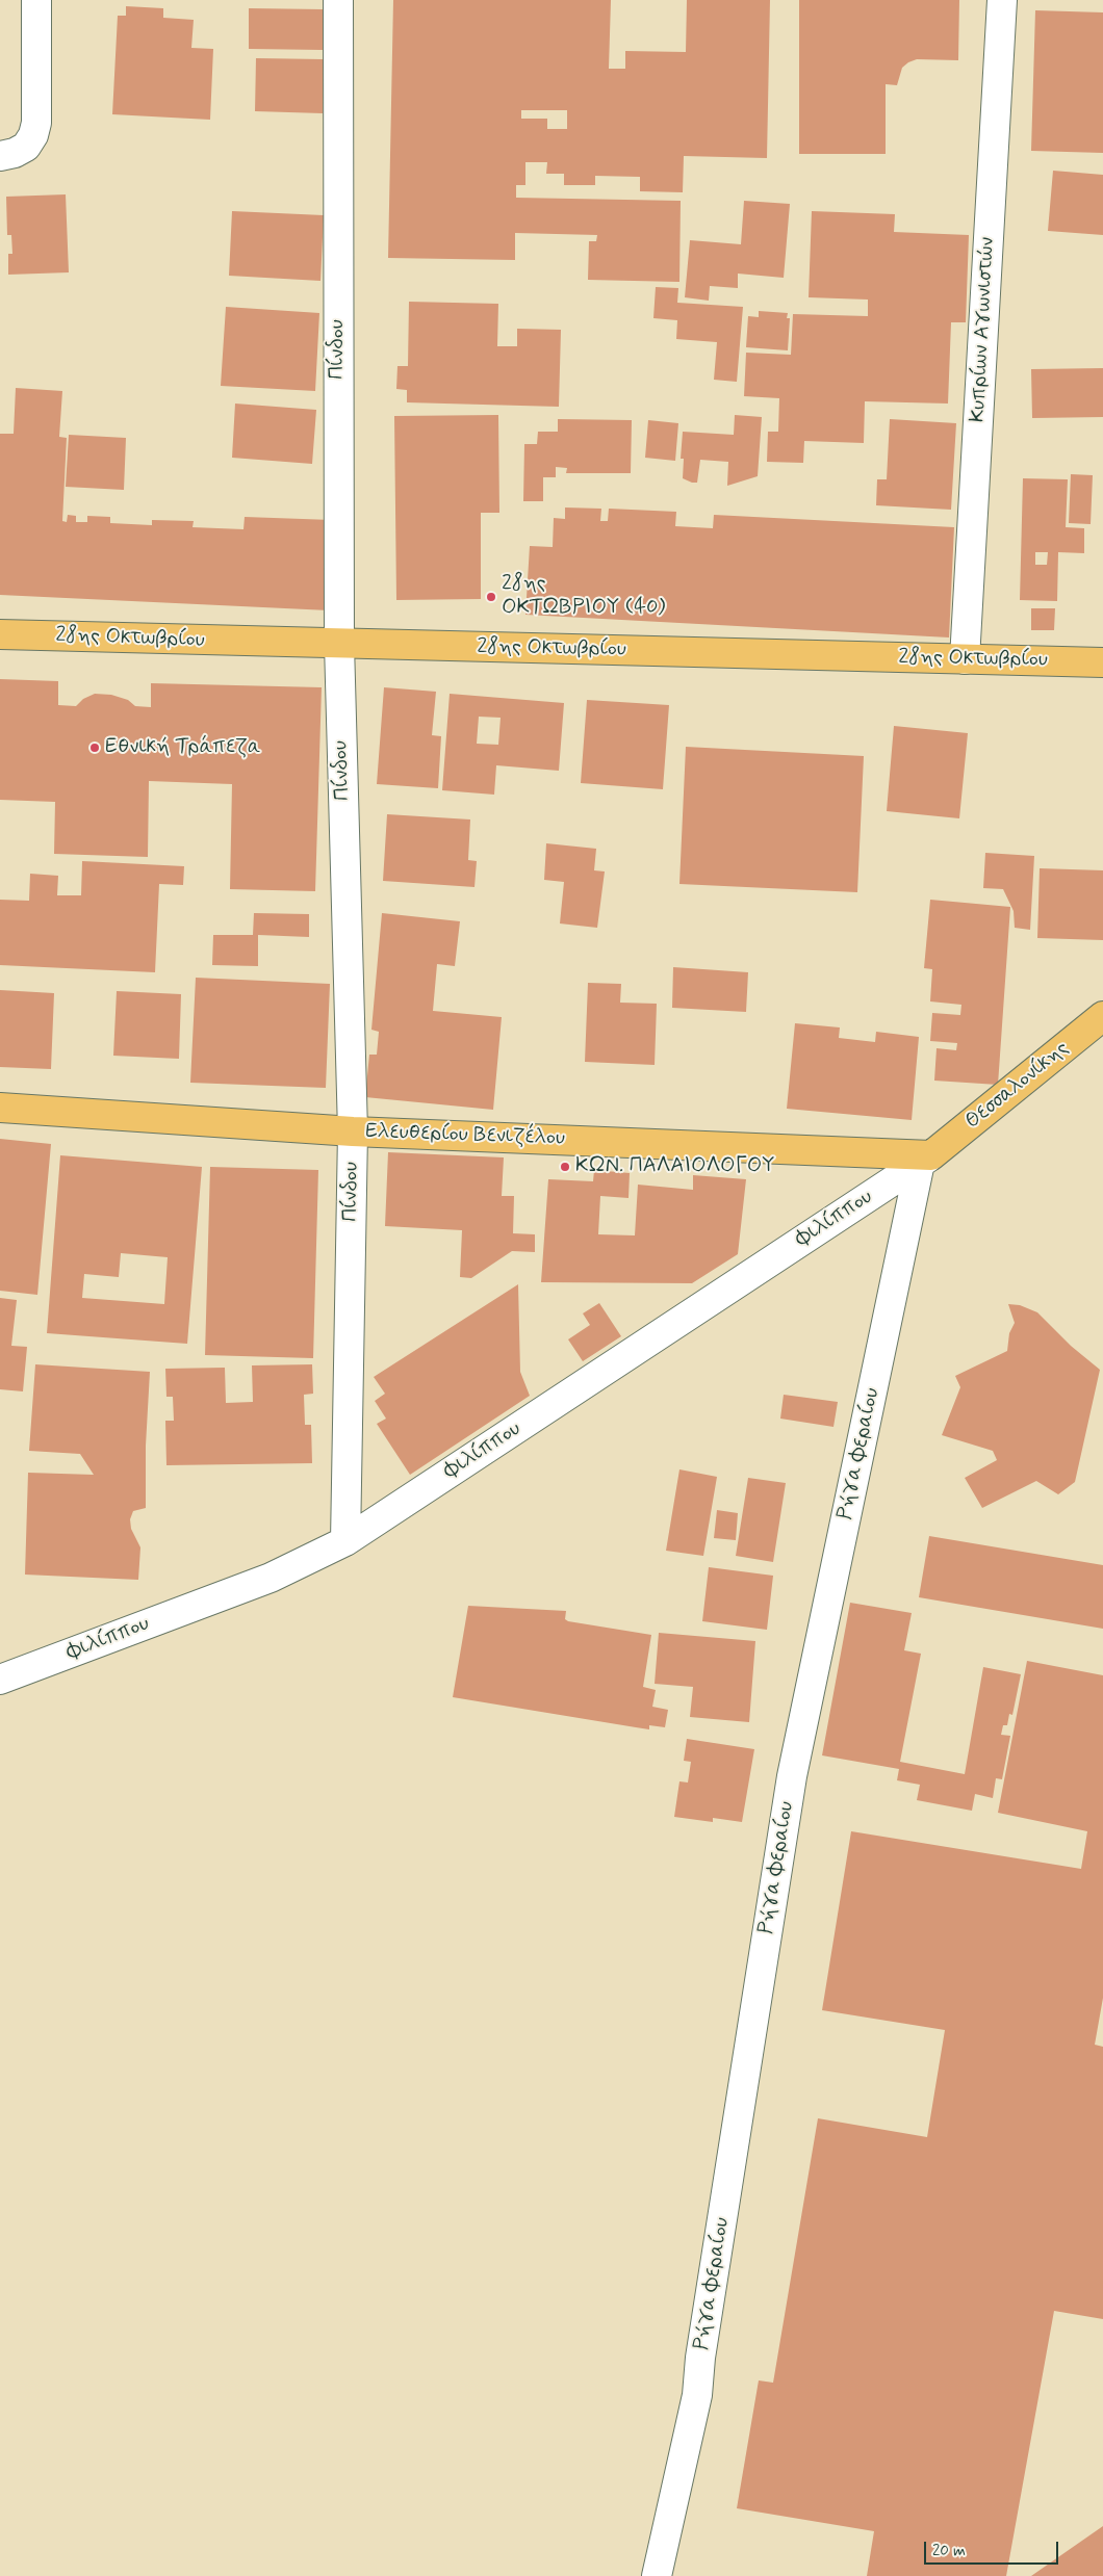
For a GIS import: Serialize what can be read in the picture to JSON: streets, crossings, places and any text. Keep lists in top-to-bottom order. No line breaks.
{"streets":{"main road":["28ης Οκτωβρίου","Θεσσαλονίκης","Ελευθερίου Βενιζέλου"],"street":["Κυπρίων Αγωνιστών","Πίνδου","Φιλίππου","Ρήγα Φεραίου"]},"crossings":[["Κυπρίων Αγωνιστών","28ης Οκτωβρίου"],["Πίνδου","28ης Οκτωβρίου"],["Πίνδου","Ελευθερίου Βενιζέλου"],["Πίνδου","Φιλίππου"],["Θεσσαλονίκης","Ελευθερίου Βενιζέλου"],["Θεσσαλονίκης","Φιλίππου"],["Θεσσαλονίκης","Ρήγα Φεραίου"],["Ελευθερίου Βενιζέλου","Φιλίππου"],["Ελευθερίου Βενιζέλου","Ρήγα Φεραίου"],["Φιλίππου","Ρήγα Φεραίου"]],"places":["28ης ΟΚΤΩΒΡΙΟΥ (40)","Εθνική Τράπεζα","ΚΩΝ. ΠΑΛΑΙΟΛΟΓΟΥ"],"scale_bar":"20 m"}
